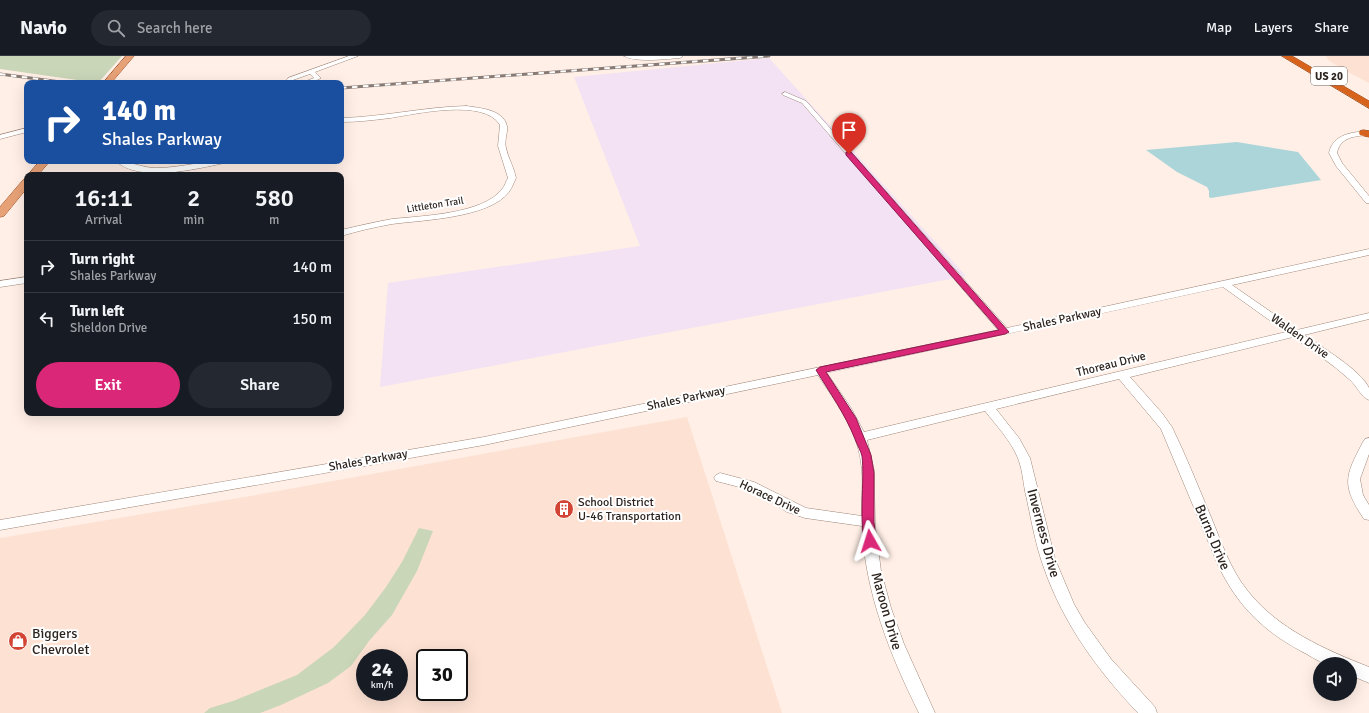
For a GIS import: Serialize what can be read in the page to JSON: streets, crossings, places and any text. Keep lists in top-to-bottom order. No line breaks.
{"streets":{"highway":["US 20"],"street":["Littleton Trail","Shales Parkway","Walden Drive","Thoreau Drive","Horace Drive","Inverness Drive","Burns Drive","Maroon Drive"]},"crossings":[["Shales Parkway","Walden Drive"],["Shales Parkway","Maroon Drive"],["Walden Drive","Thoreau Drive"],["Thoreau Drive","Inverness Drive"],["Thoreau Drive","Burns Drive"],["Thoreau Drive","Maroon Drive"],["Horace Drive","Maroon Drive"]],"places":{"building":["School District U-46 Transportation"],"shop":["Biggers Chevrolet"]},"page":{"header":"Navio","search":"Search here","nav":["Map","Layers","Share"],"turn":["140 m","Shales Parkway"],"eta":["16:11","Arrival","2","min","580","m"],"list":[{"name":"Turn right","note":"Shales Parkway","value":"140 m"},{"name":"Turn left","note":"Sheldon Drive","value":"150 m"}],"buttons":["Exit","Share"],"speed":"24 km/h","limit":"30"}}
